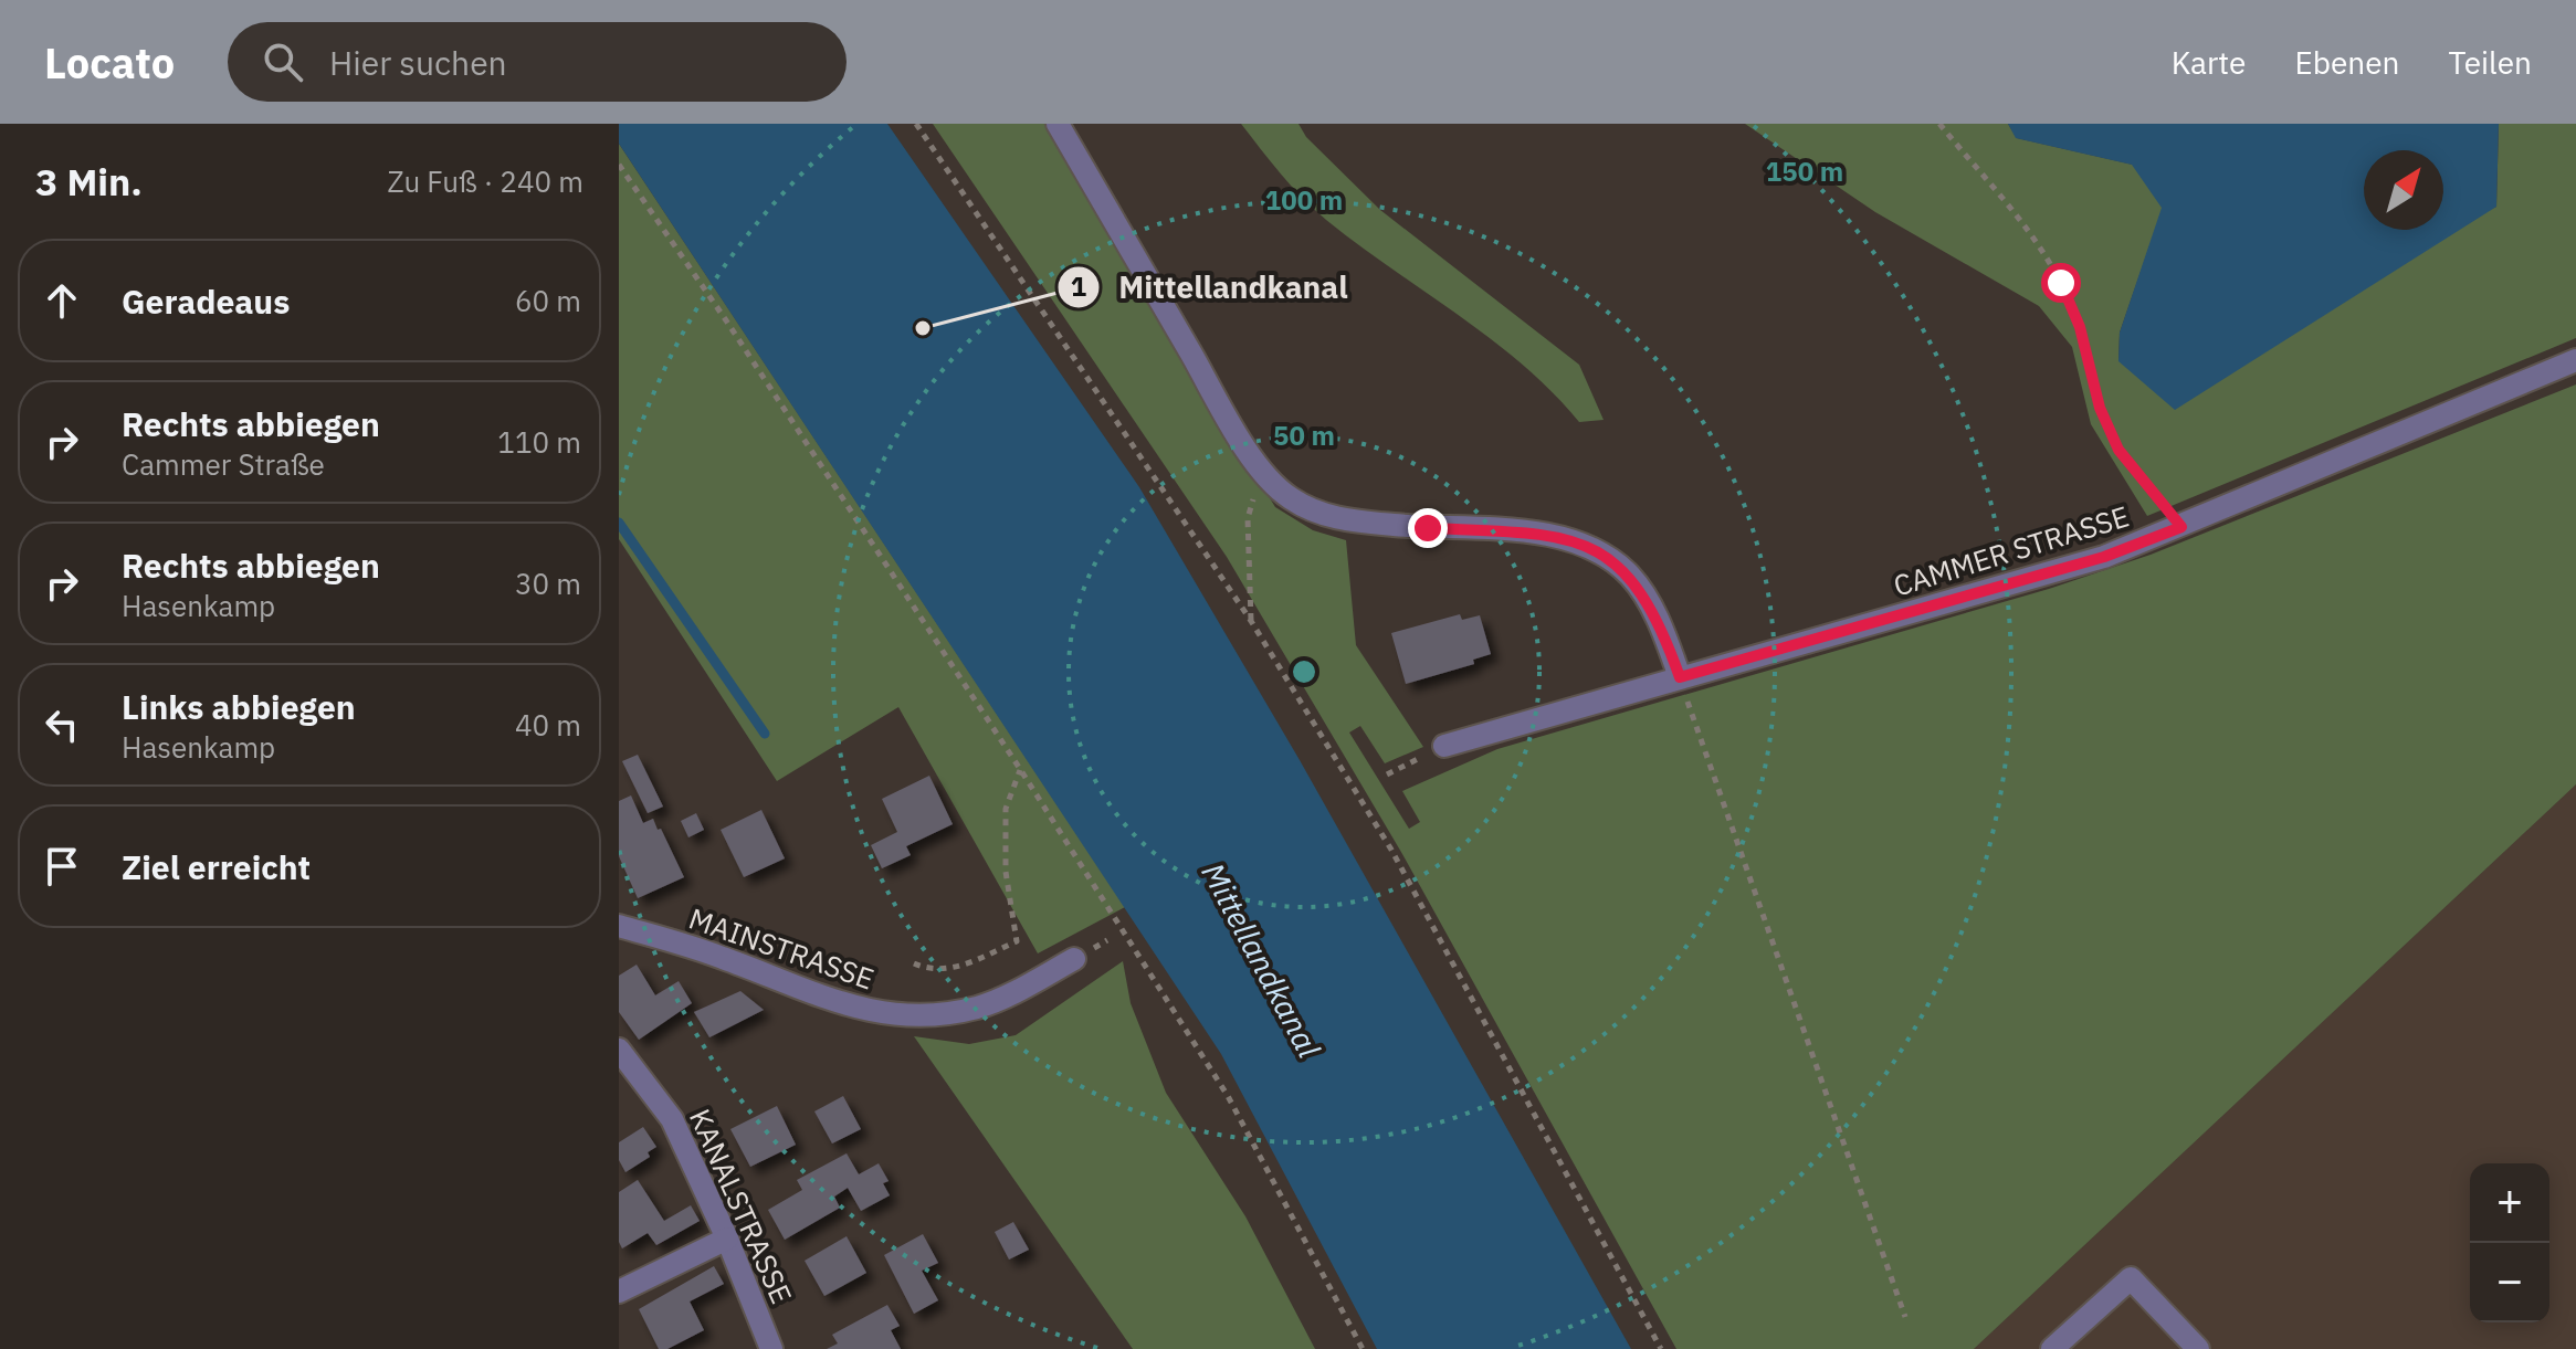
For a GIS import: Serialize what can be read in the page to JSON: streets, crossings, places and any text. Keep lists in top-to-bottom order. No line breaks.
{"streets":{"street":["CAMMER STRASSE","MAINSTRASSE","KANALSTRASSE"]},"water":["Mittellandkanal"],"places":["Mittellandkanal"],"north":"top right","page":{"header":"Locato","search":"Hier suchen","nav":["Karte","Ebenen","Teilen"],"heading":["3 Min.","Zu Fuß · 240 m"],"list":[["Geradeaus","60 m"],["Rechts abbiegen","Cammer Straße","110 m"],["Rechts abbiegen","Hasenkamp","30 m"],["Links abbiegen","Hasenkamp","40 m"],"Ziel erreicht"],"map_buttons":["+","−"]},"rings":["150 m","100 m","50 m"]}
